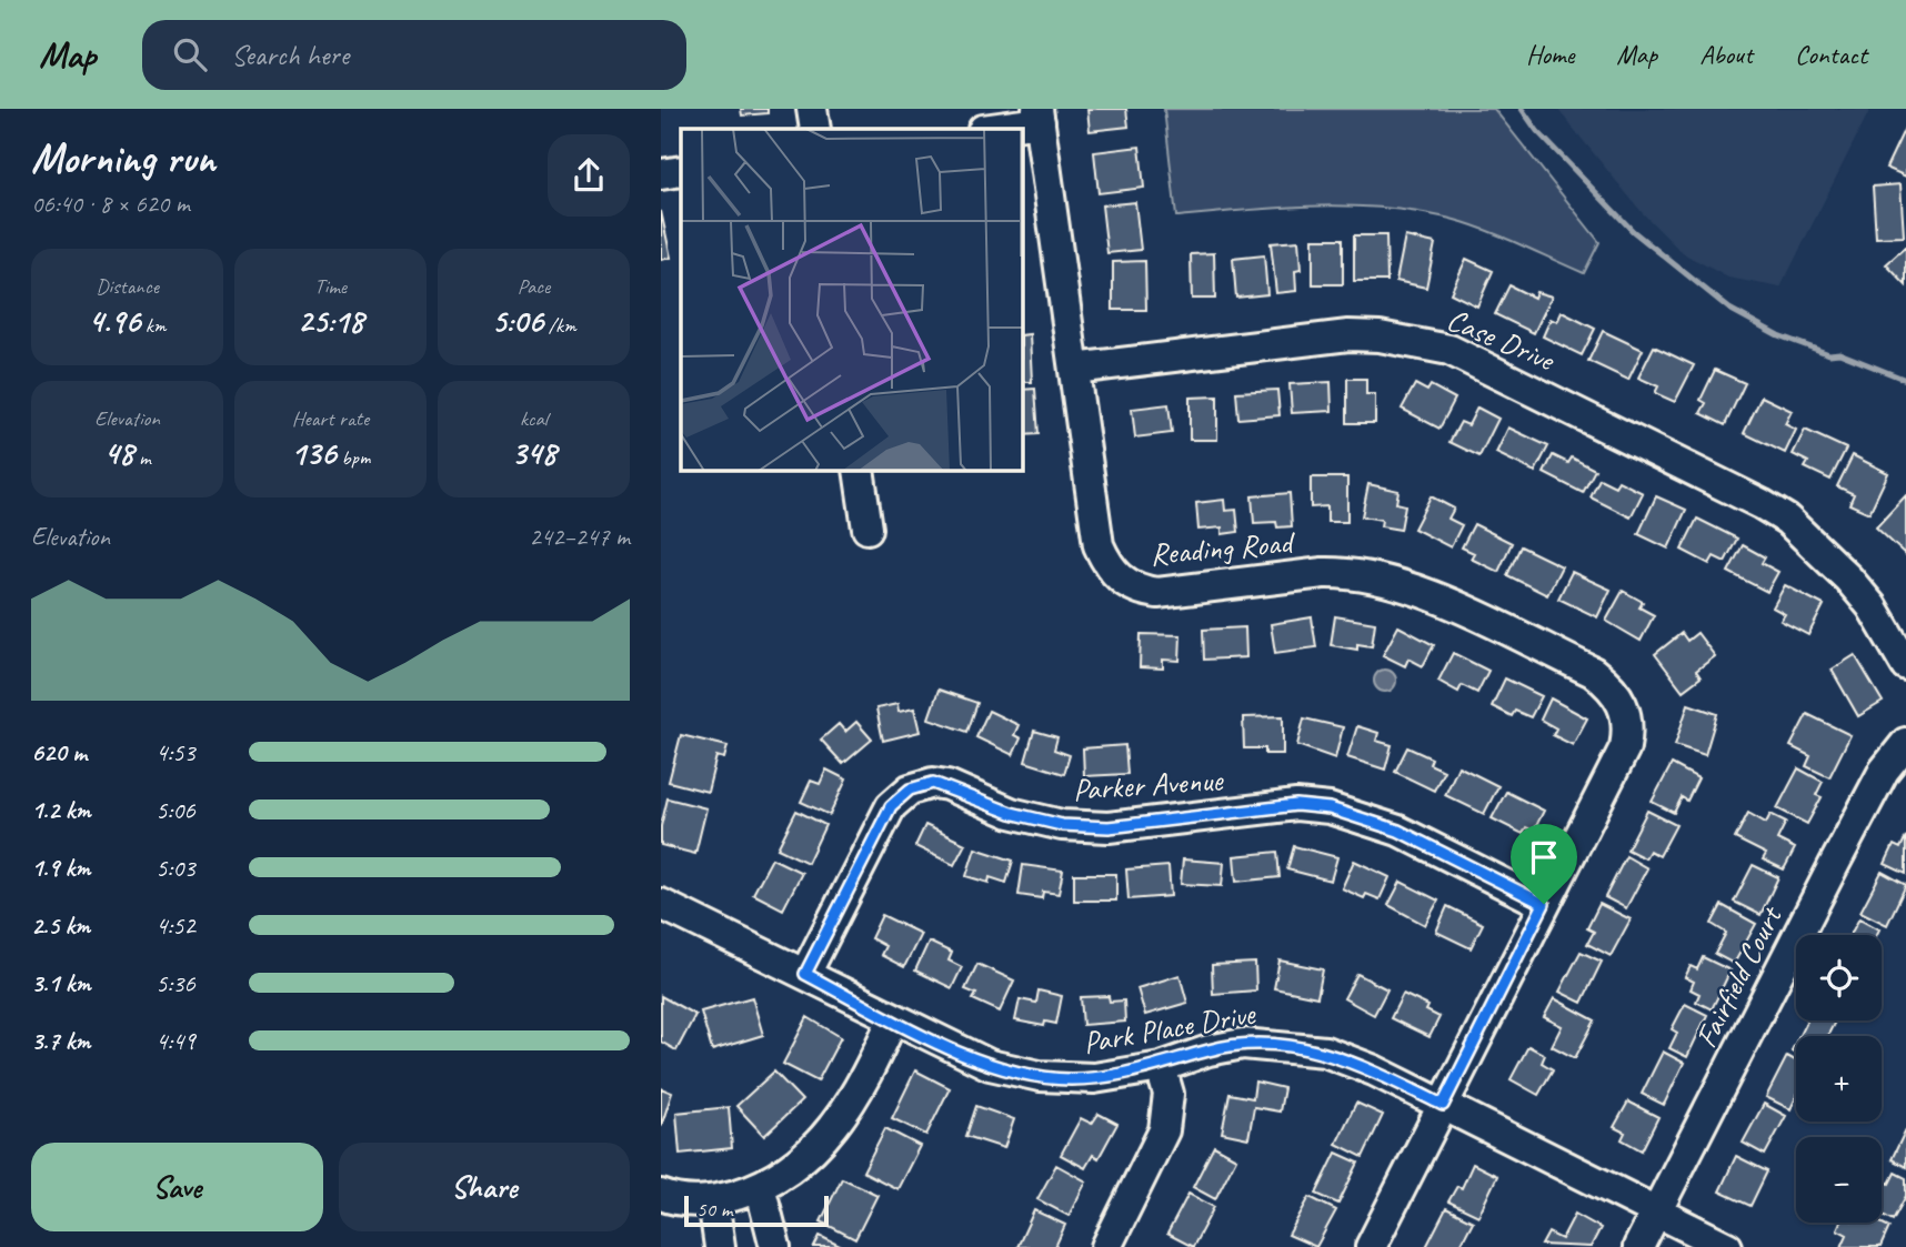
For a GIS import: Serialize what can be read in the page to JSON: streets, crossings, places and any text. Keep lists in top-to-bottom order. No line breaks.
{"streets":{"street":["Case Drive","Reading Road","Parker Avenue","Fairfield Court","Park Place Drive"]},"crossings":[["Case Drive","Reading Road"],["Reading Road","Parker Avenue"],["Parker Avenue","Park Place Drive"],["Fairfield Court","Park Place Drive"]],"scale_bar":"50 m","page":{"header":"Map","search":"Search here","nav":["Home","Map","About","Contact"],"heading":["Morning run","06:40 · 8 × 620 m"],"stats":[["Distance","4.96 km"],["Time","25:18"],["Pace","5:06 /km"],["Elevation","48 m"],["Heart rate","136 bpm"],["kcal","348"]],"chart":["Elevation","242–247 m"],"list":[{"name":"620 m","note":"4:53"},{"name":"1.2 km","note":"5:06"},{"name":"1.9 km","note":"5:03"},{"name":"2.5 km","note":"4:52"},{"name":"3.1 km","note":"5:36"},{"name":"3.7 km","note":"4:49"}],"map_buttons":["+","−"],"buttons":["Save","Share"],"scale":"50 m"}}
